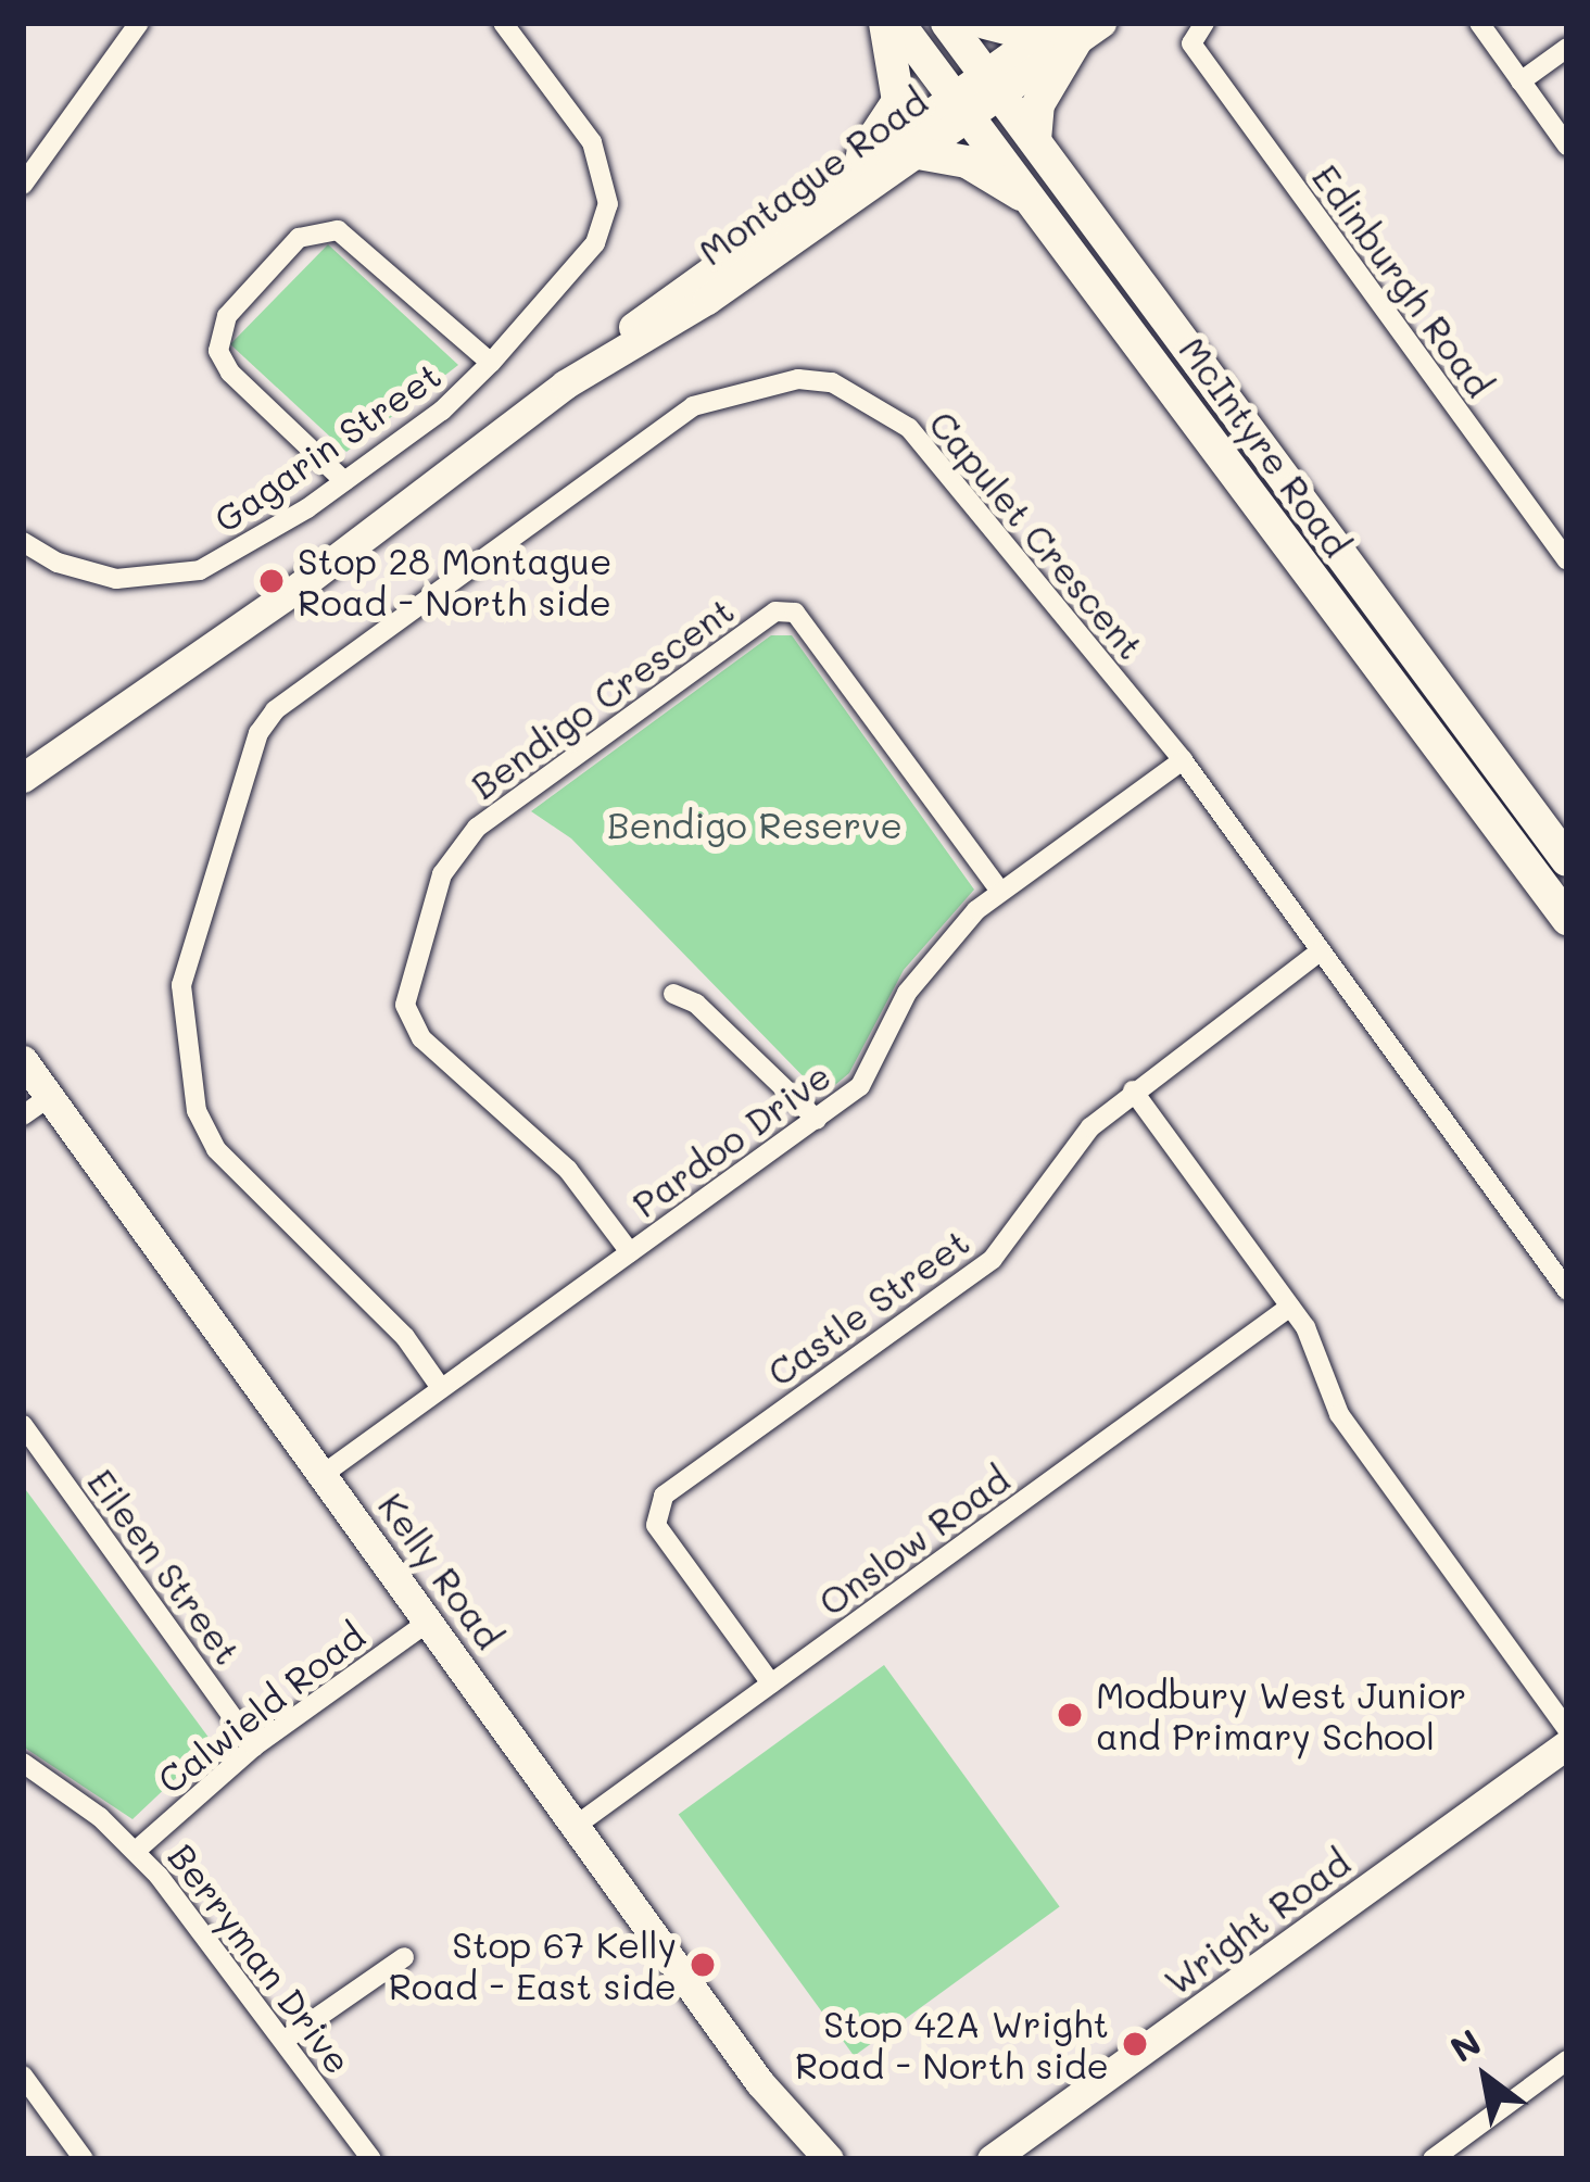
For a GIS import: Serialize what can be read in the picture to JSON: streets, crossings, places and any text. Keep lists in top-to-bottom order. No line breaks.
{"streets":{"main road":["Montague Road","McIntyre Road","Kelly Road","Wright Road"],"street":["Edinburgh Road","Gagarin Street","Capulet Crescent","Bendigo Crescent","Pardoo Drive","Castle Street","Onslow Road","Eileen Street","Calwield Road","Berryman Drive"]},"crossings":[["Montague Road","McIntyre Road"],["Capulet Crescent","Pardoo Drive"],["Capulet Crescent","Castle Street"],["Bendigo Crescent","Pardoo Drive"],["Pardoo Drive","Kelly Road"],["Castle Street","Onslow Road"],["Onslow Road","Kelly Road"],["Eileen Street","Calwield Road"],["Kelly Road","Calwield Road"],["Calwield Road","Berryman Drive"]],"parks":["Bendigo Reserve"],"places":["Stop 28 Montague Road - North side","Modbury West Junior and Primary School","Stop 67 Kelly Road - East side","Stop 42A Wright Road - North side"],"north":"top left"}
